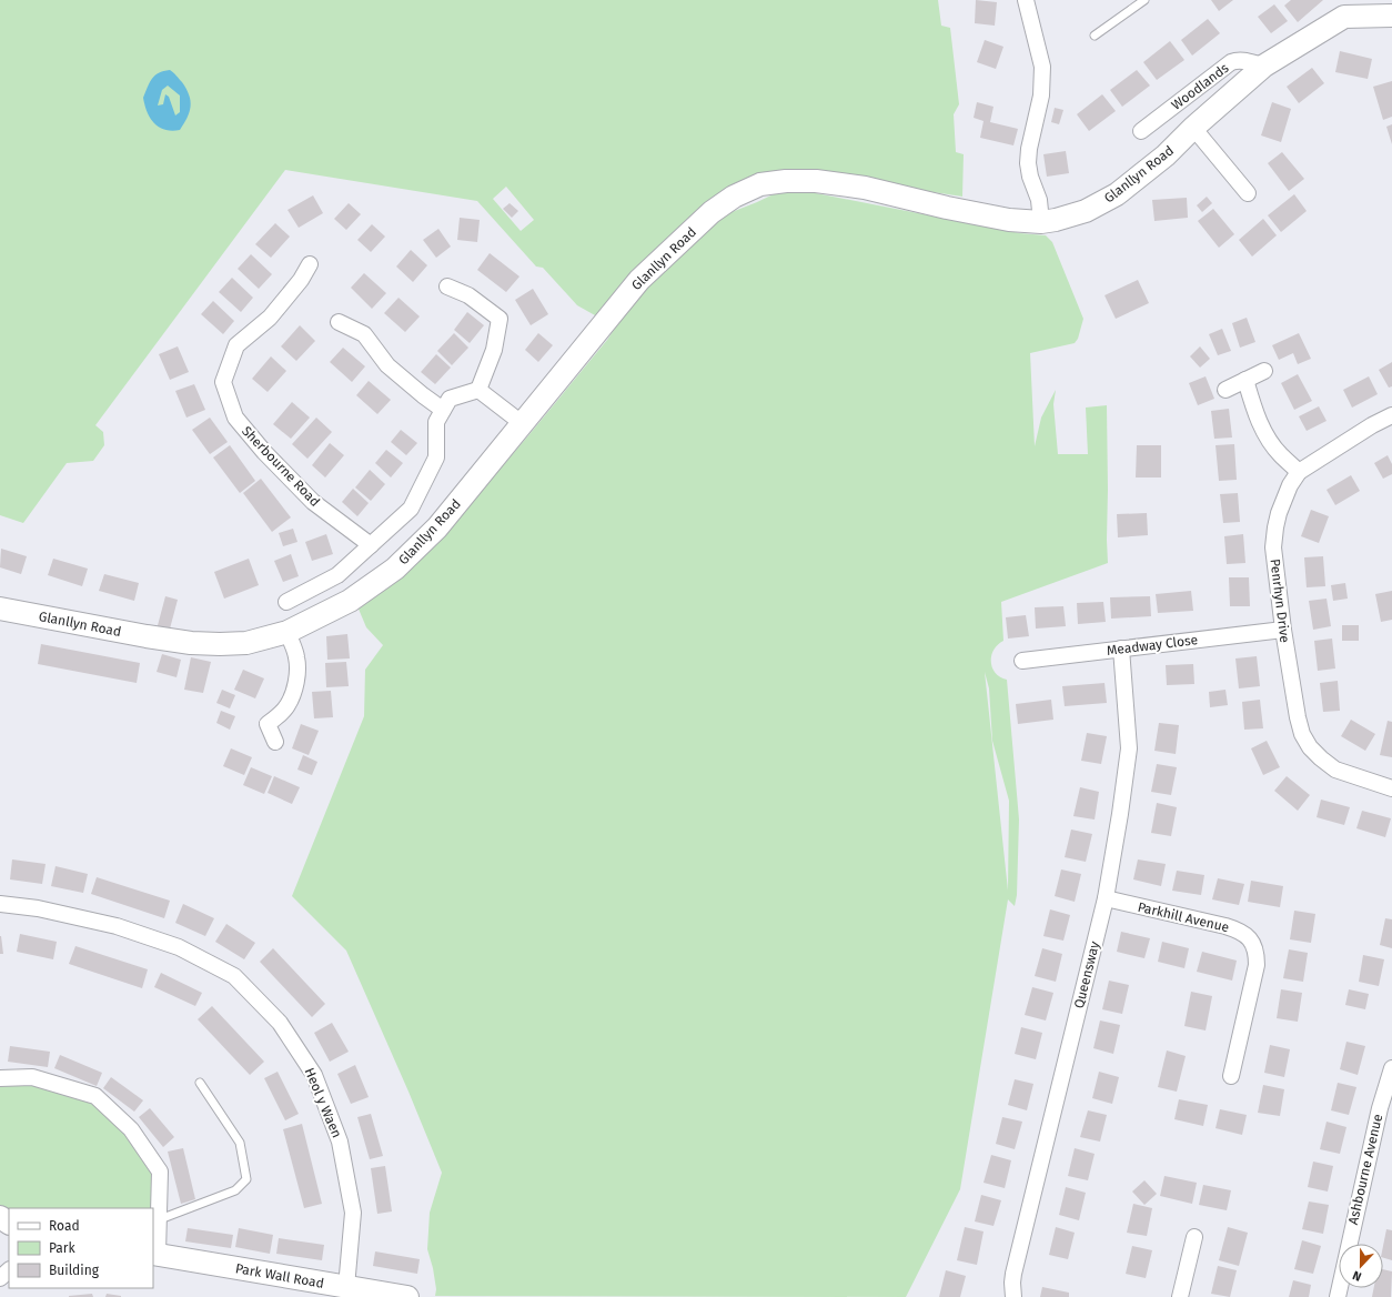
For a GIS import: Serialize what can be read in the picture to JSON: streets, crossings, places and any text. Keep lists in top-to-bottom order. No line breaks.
{"streets":{"street":["Woodlands","Glanllyn Road","Sherbourne Road","Penrhyn Drive","Meadway Close","Parkhill Avenue","Queensway","Heol y Waen","Ashbourne Avenue","Park Wall Road"]},"crossings":[["Woodlands","Glanllyn Road"],["Penrhyn Drive","Meadway Close"],["Meadway Close","Queensway"],["Parkhill Avenue","Queensway"],["Heol y Waen","Park Wall Road"]],"legend":["Road","Park","Building"],"north":"bottom"}
